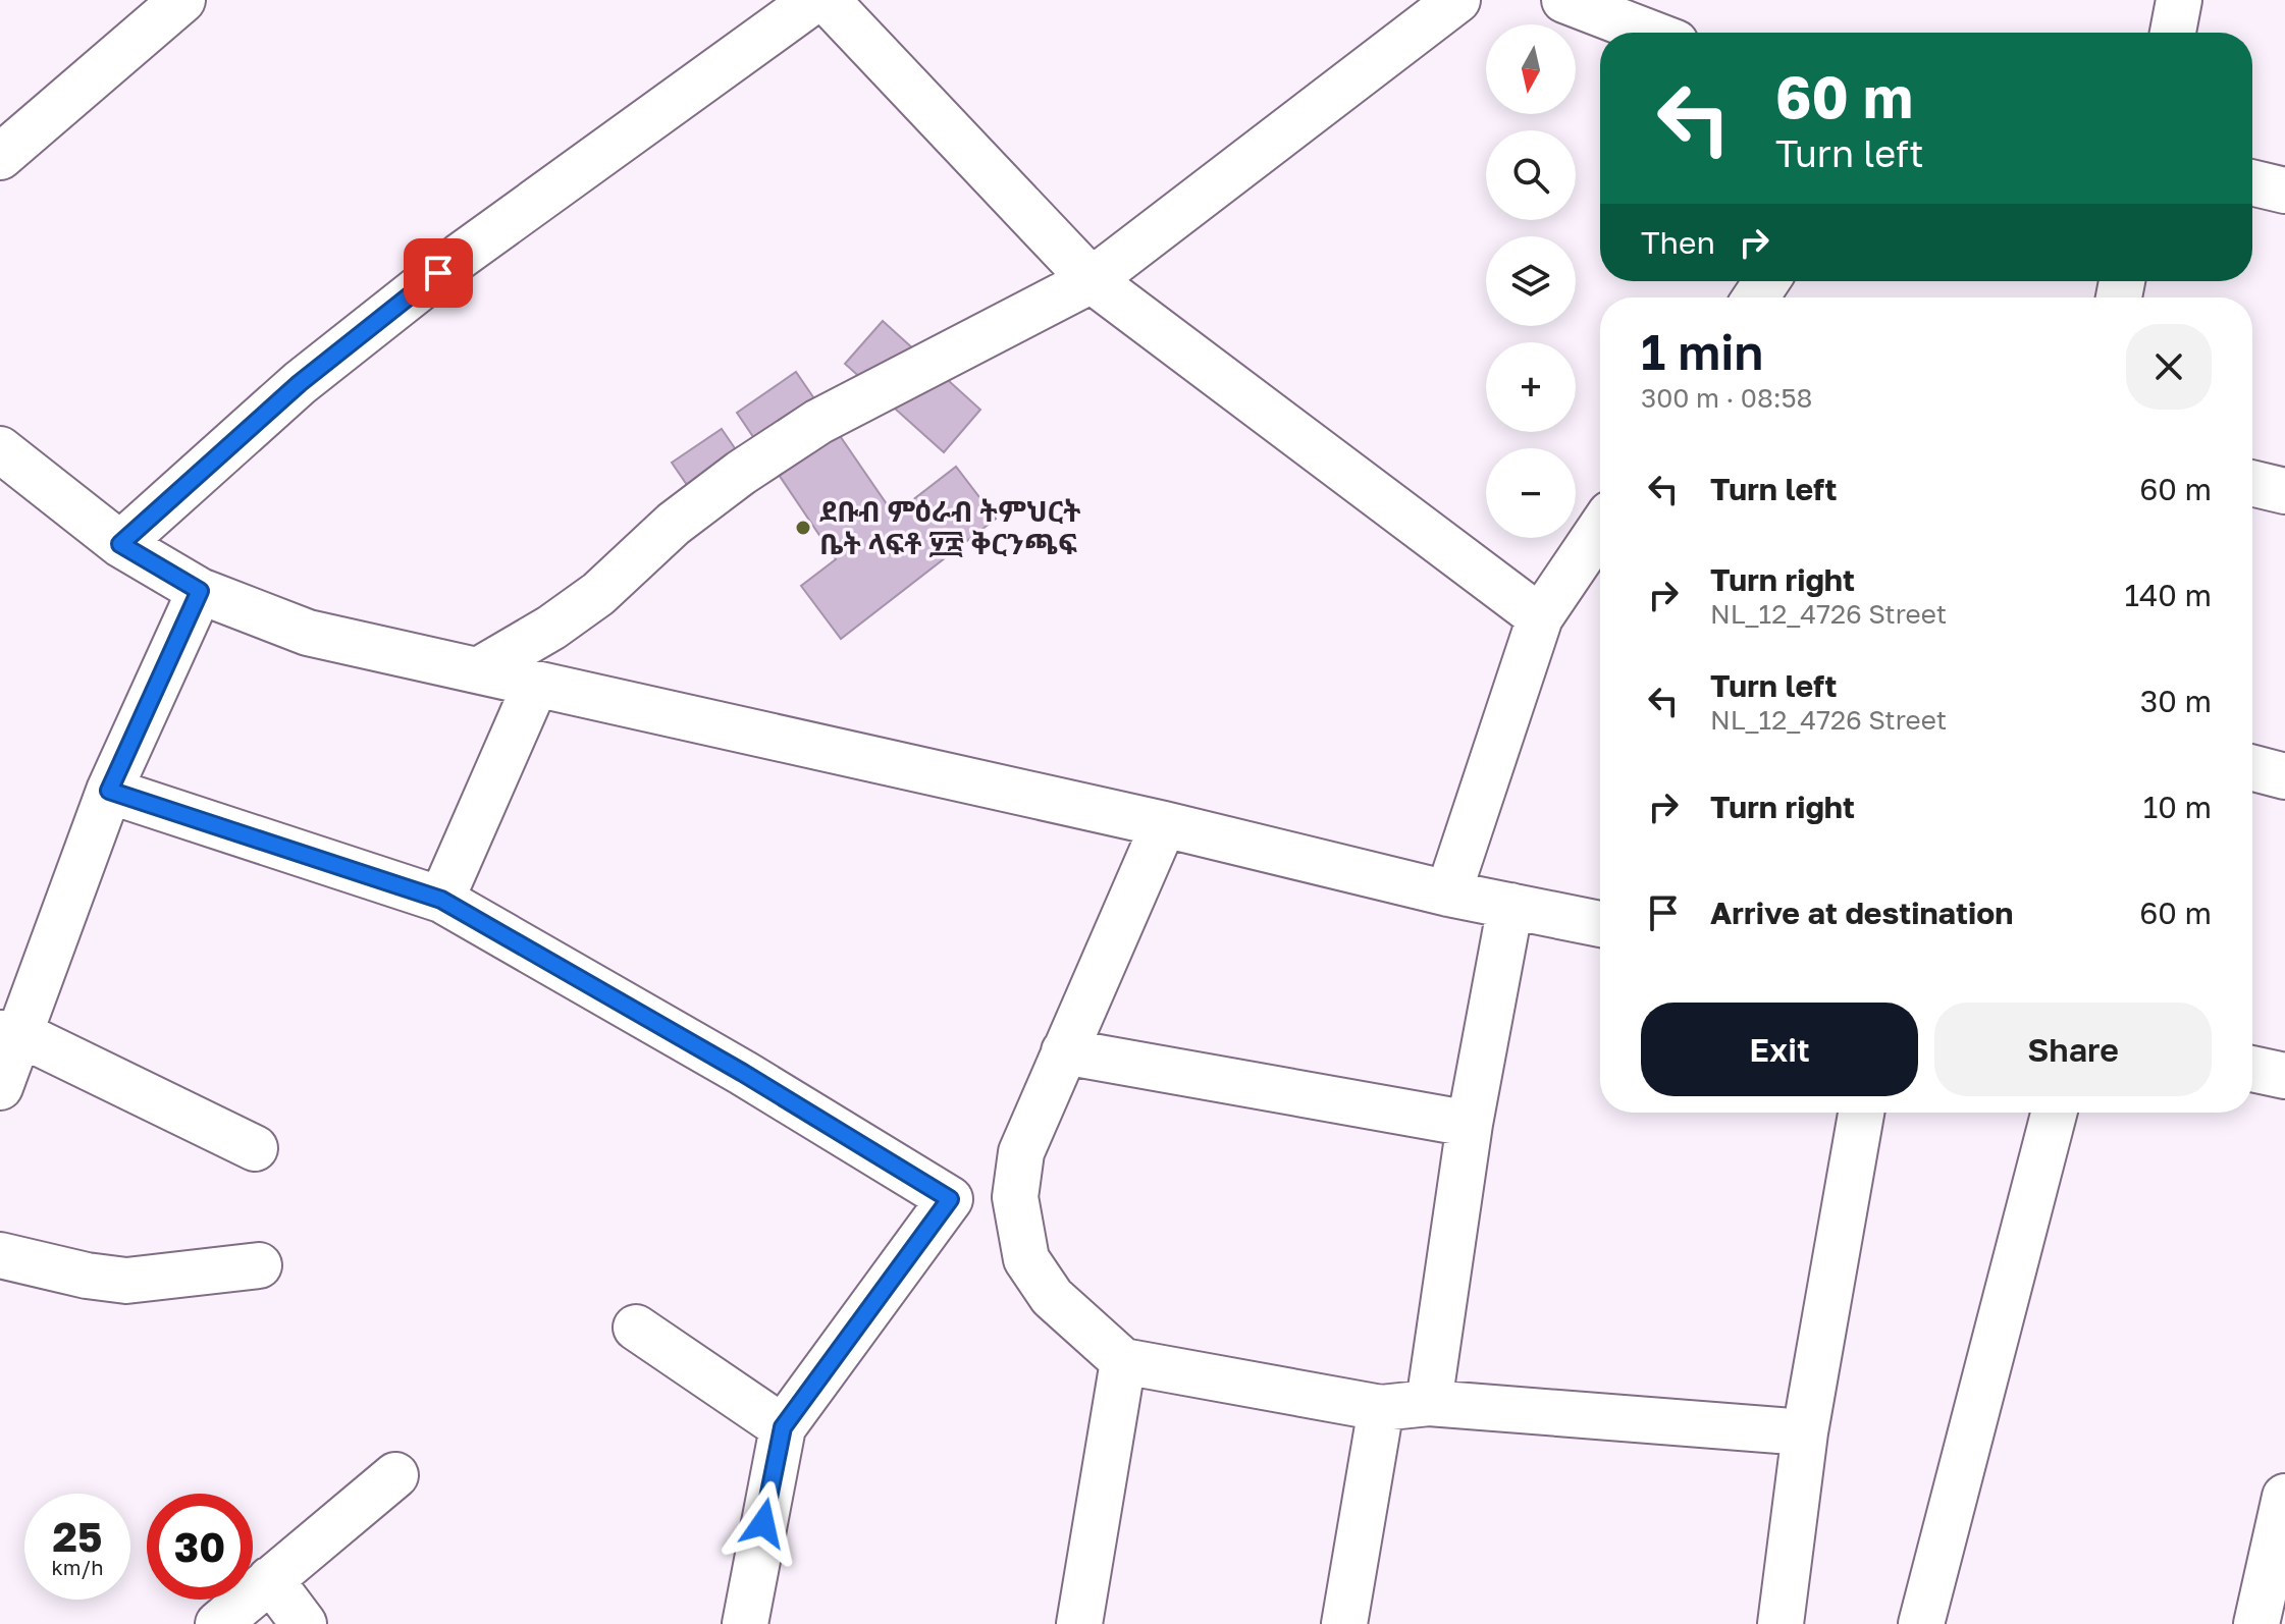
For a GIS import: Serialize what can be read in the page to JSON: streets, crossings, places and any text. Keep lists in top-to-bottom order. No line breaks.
{"places":["ደቡብ ምዕራብ ትምህርት ቤት ላፍቶ ፶፰ ቅርንጫፍ"],"north":"bottom","page":{"map_buttons":["+","−"],"turn":["60 m","Turn left"],"then":"Then","heading":["1 min","300 m · 08:58"],"list":[{"name":"Turn left","value":"60 m"},{"name":"Turn right","note":"NL_12_4726 Street","value":"140 m"},{"name":"Turn left","note":"NL_12_4726 Street","value":"30 m"},{"name":"Turn right","value":"10 m"},{"name":"Arrive at destination","value":"60 m"}],"buttons":["Exit","Share"],"speed":"25 km/h","limit":"30"}}
